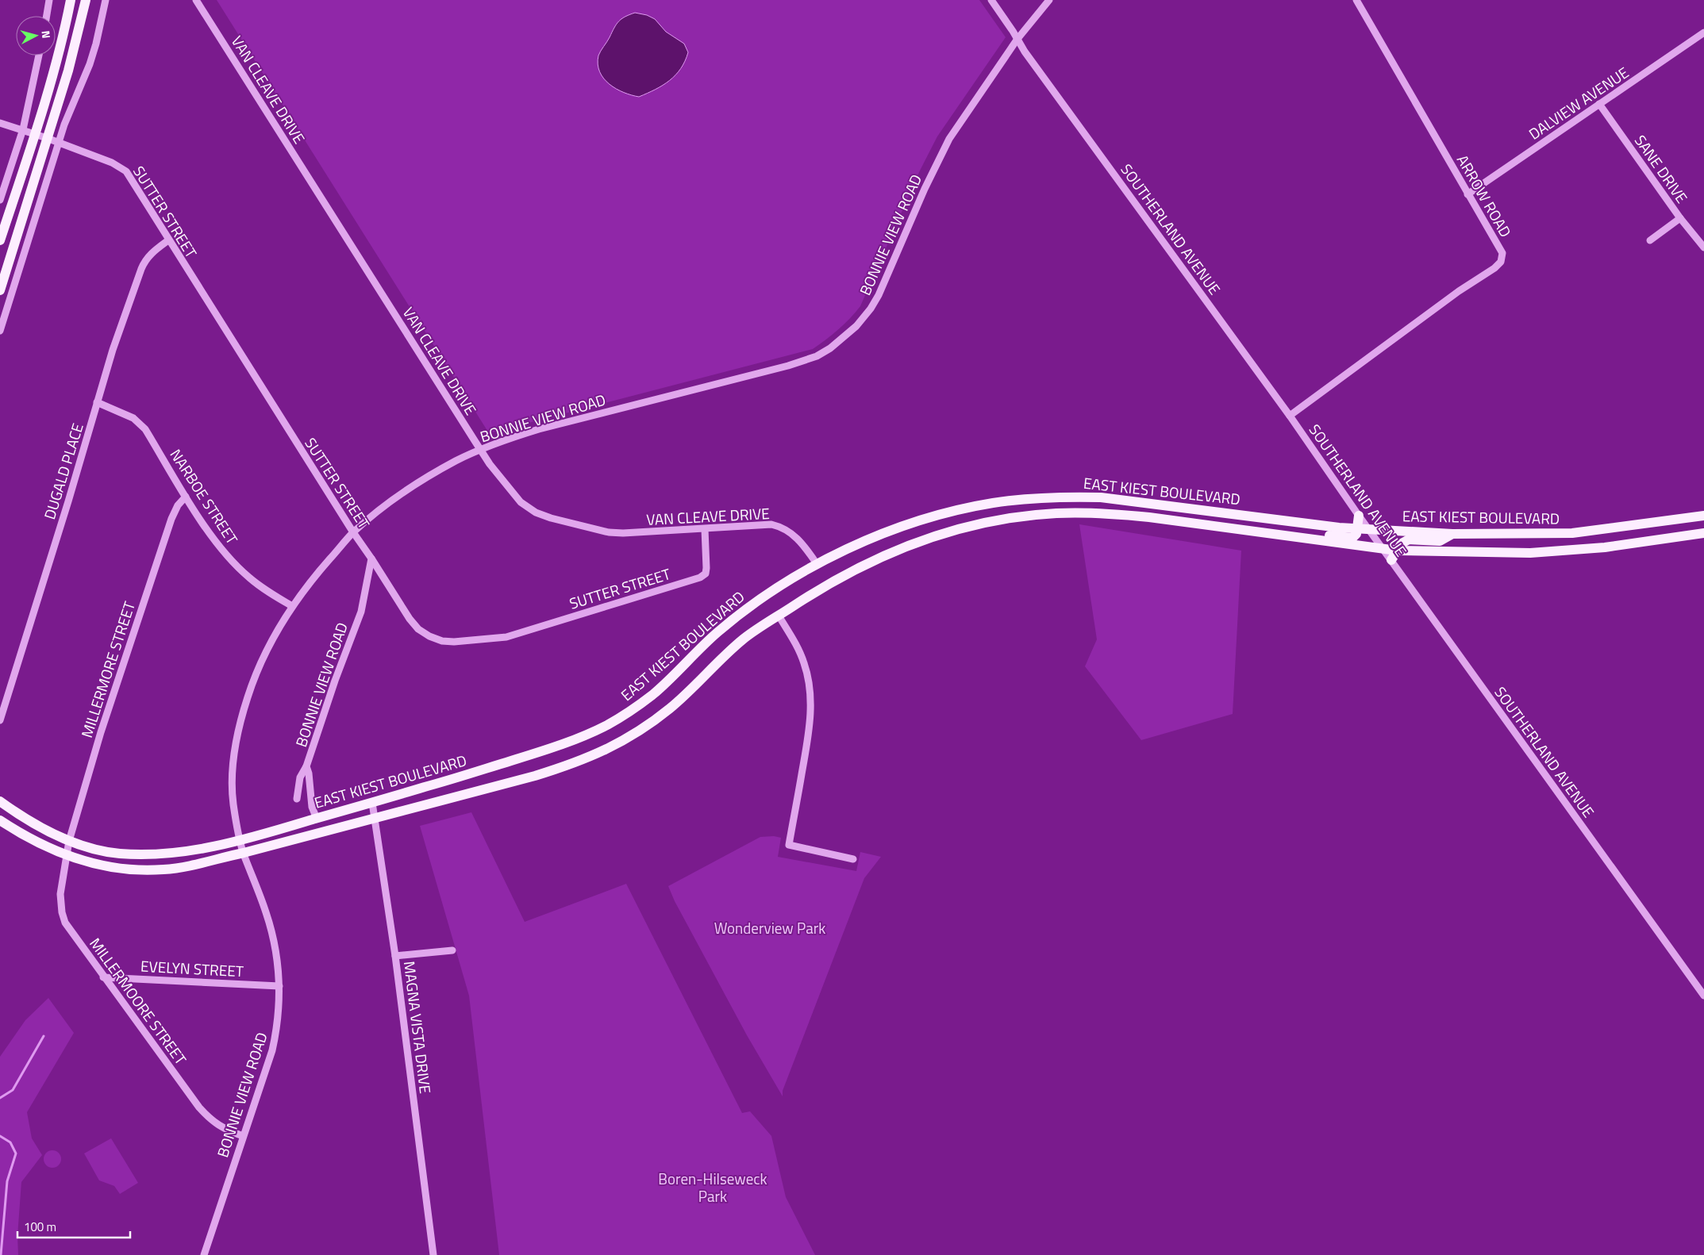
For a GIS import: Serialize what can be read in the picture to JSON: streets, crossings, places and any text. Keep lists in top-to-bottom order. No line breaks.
{"streets":{"main road":["EAST KIEST BOULEVARD"],"street":["VAN CLEAVE DRIVE","DALVIEW AVENUE","SANE DRIVE","ARROW ROAD","SUTTER STREET","SOUTHERLAND AVENUE","BONNIE VIEW ROAD","DUGALD PLACE","NARBOE STREET","MILLERMORE STREET","EVELYN STREET","MILLERMOORE STREET","MAGNA VISTA DRIVE"]},"crossings":[["VAN CLEAVE DRIVE","SUTTER STREET"],["VAN CLEAVE DRIVE","BONNIE VIEW ROAD"],["VAN CLEAVE DRIVE","EAST KIEST BOULEVARD"],["DALVIEW AVENUE","SANE DRIVE"],["DALVIEW AVENUE","ARROW ROAD"],["ARROW ROAD","SOUTHERLAND AVENUE"],["SUTTER STREET","BONNIE VIEW ROAD"],["SUTTER STREET","DUGALD PLACE"],["SOUTHERLAND AVENUE","BONNIE VIEW ROAD"],["SOUTHERLAND AVENUE","EAST KIEST BOULEVARD"],["BONNIE VIEW ROAD","EAST KIEST BOULEVARD"],["BONNIE VIEW ROAD","NARBOE STREET"],["BONNIE VIEW ROAD","EVELYN STREET"],["BONNIE VIEW ROAD","MILLERMOORE STREET"],["DUGALD PLACE","NARBOE STREET"],["EAST KIEST BOULEVARD","MILLERMORE STREET"],["EAST KIEST BOULEVARD","MILLERMOORE STREET"],["EAST KIEST BOULEVARD","MAGNA VISTA DRIVE"],["NARBOE STREET","MILLERMORE STREET"],["MILLERMORE STREET","MILLERMOORE STREET"],["EVELYN STREET","MILLERMOORE STREET"]],"parks":["Wonderview Park","Boren-Hilseweck Park"],"scale_bar":"100 m","north":"right"}
